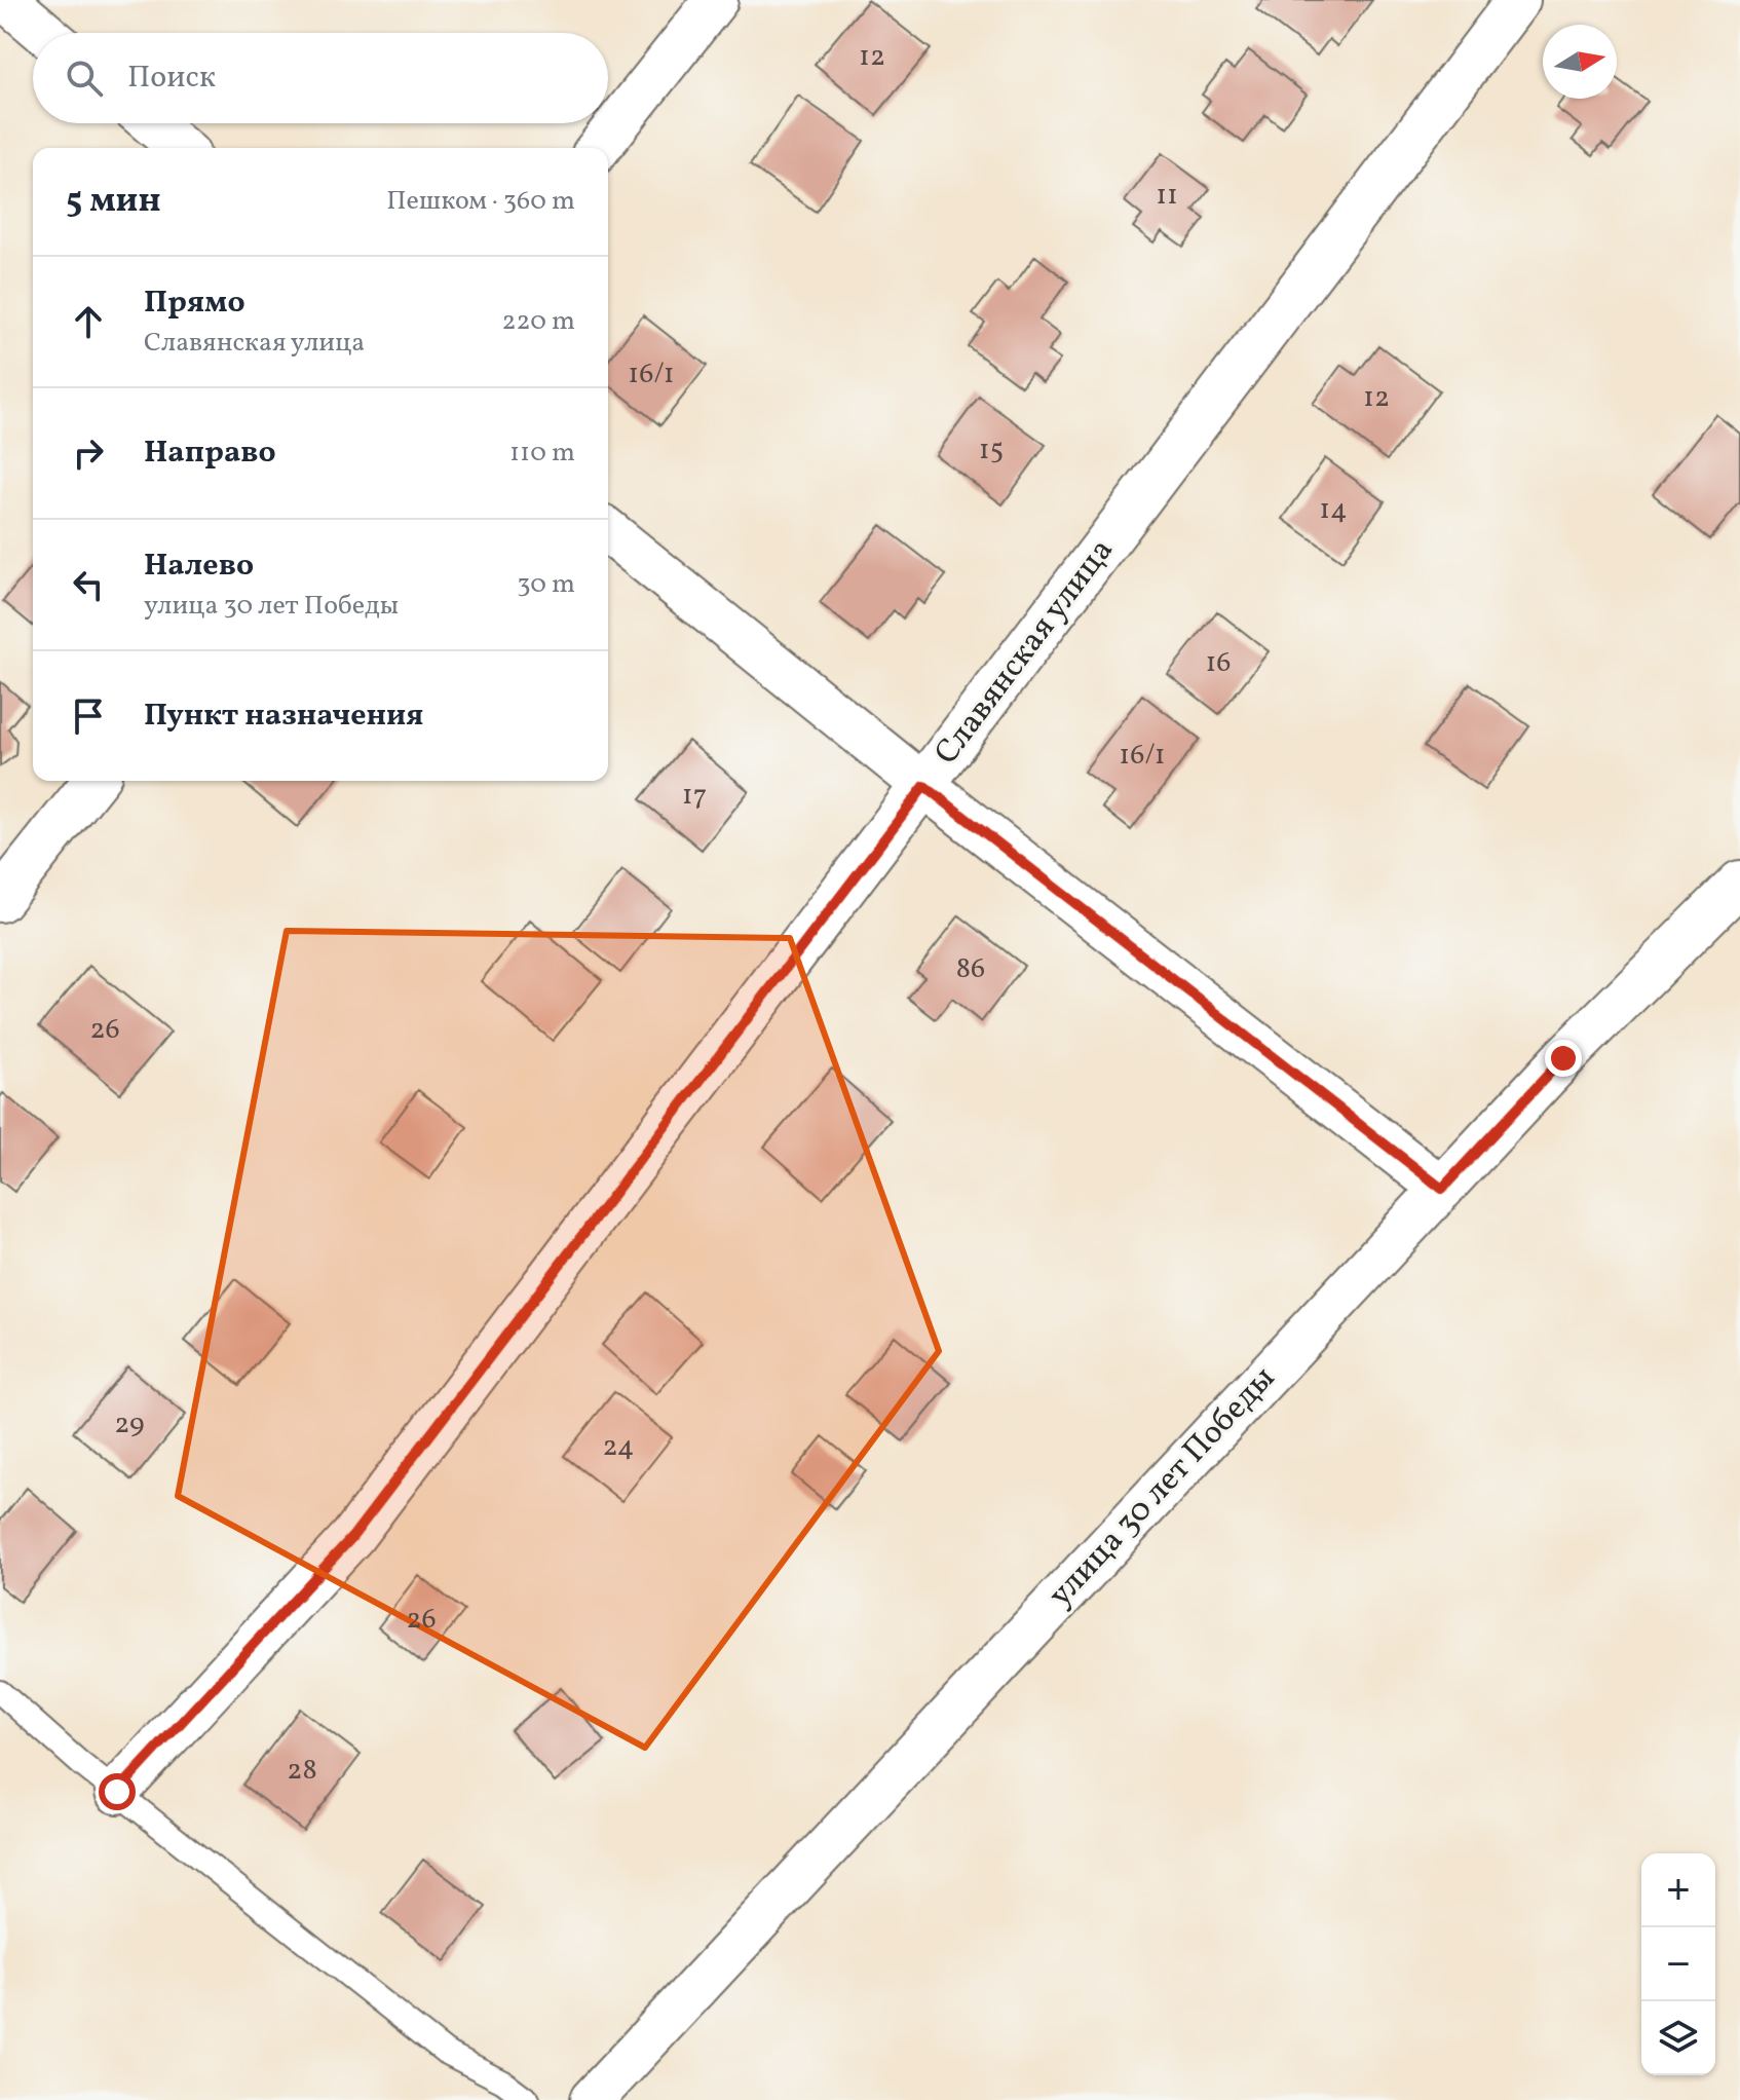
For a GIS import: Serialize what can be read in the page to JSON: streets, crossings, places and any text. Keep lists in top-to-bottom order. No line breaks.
{"streets":{"street":["Славянская улица","улица 30 лет Победы"]},"house_numbers":["12","11","16/1","12","15","14","16","16/1","17","86","26","29","24","26","28"],"north":"right","page":{"search":"Поиск","heading":["5 мин","Пешком · 360 m"],"list":[["Прямо","Славянская улица","220 m"],["Направо","110 m"],["Налево","улица 30 лет Победы","30 m"],"Пункт назначения"],"map_buttons":["+","−"]}}
